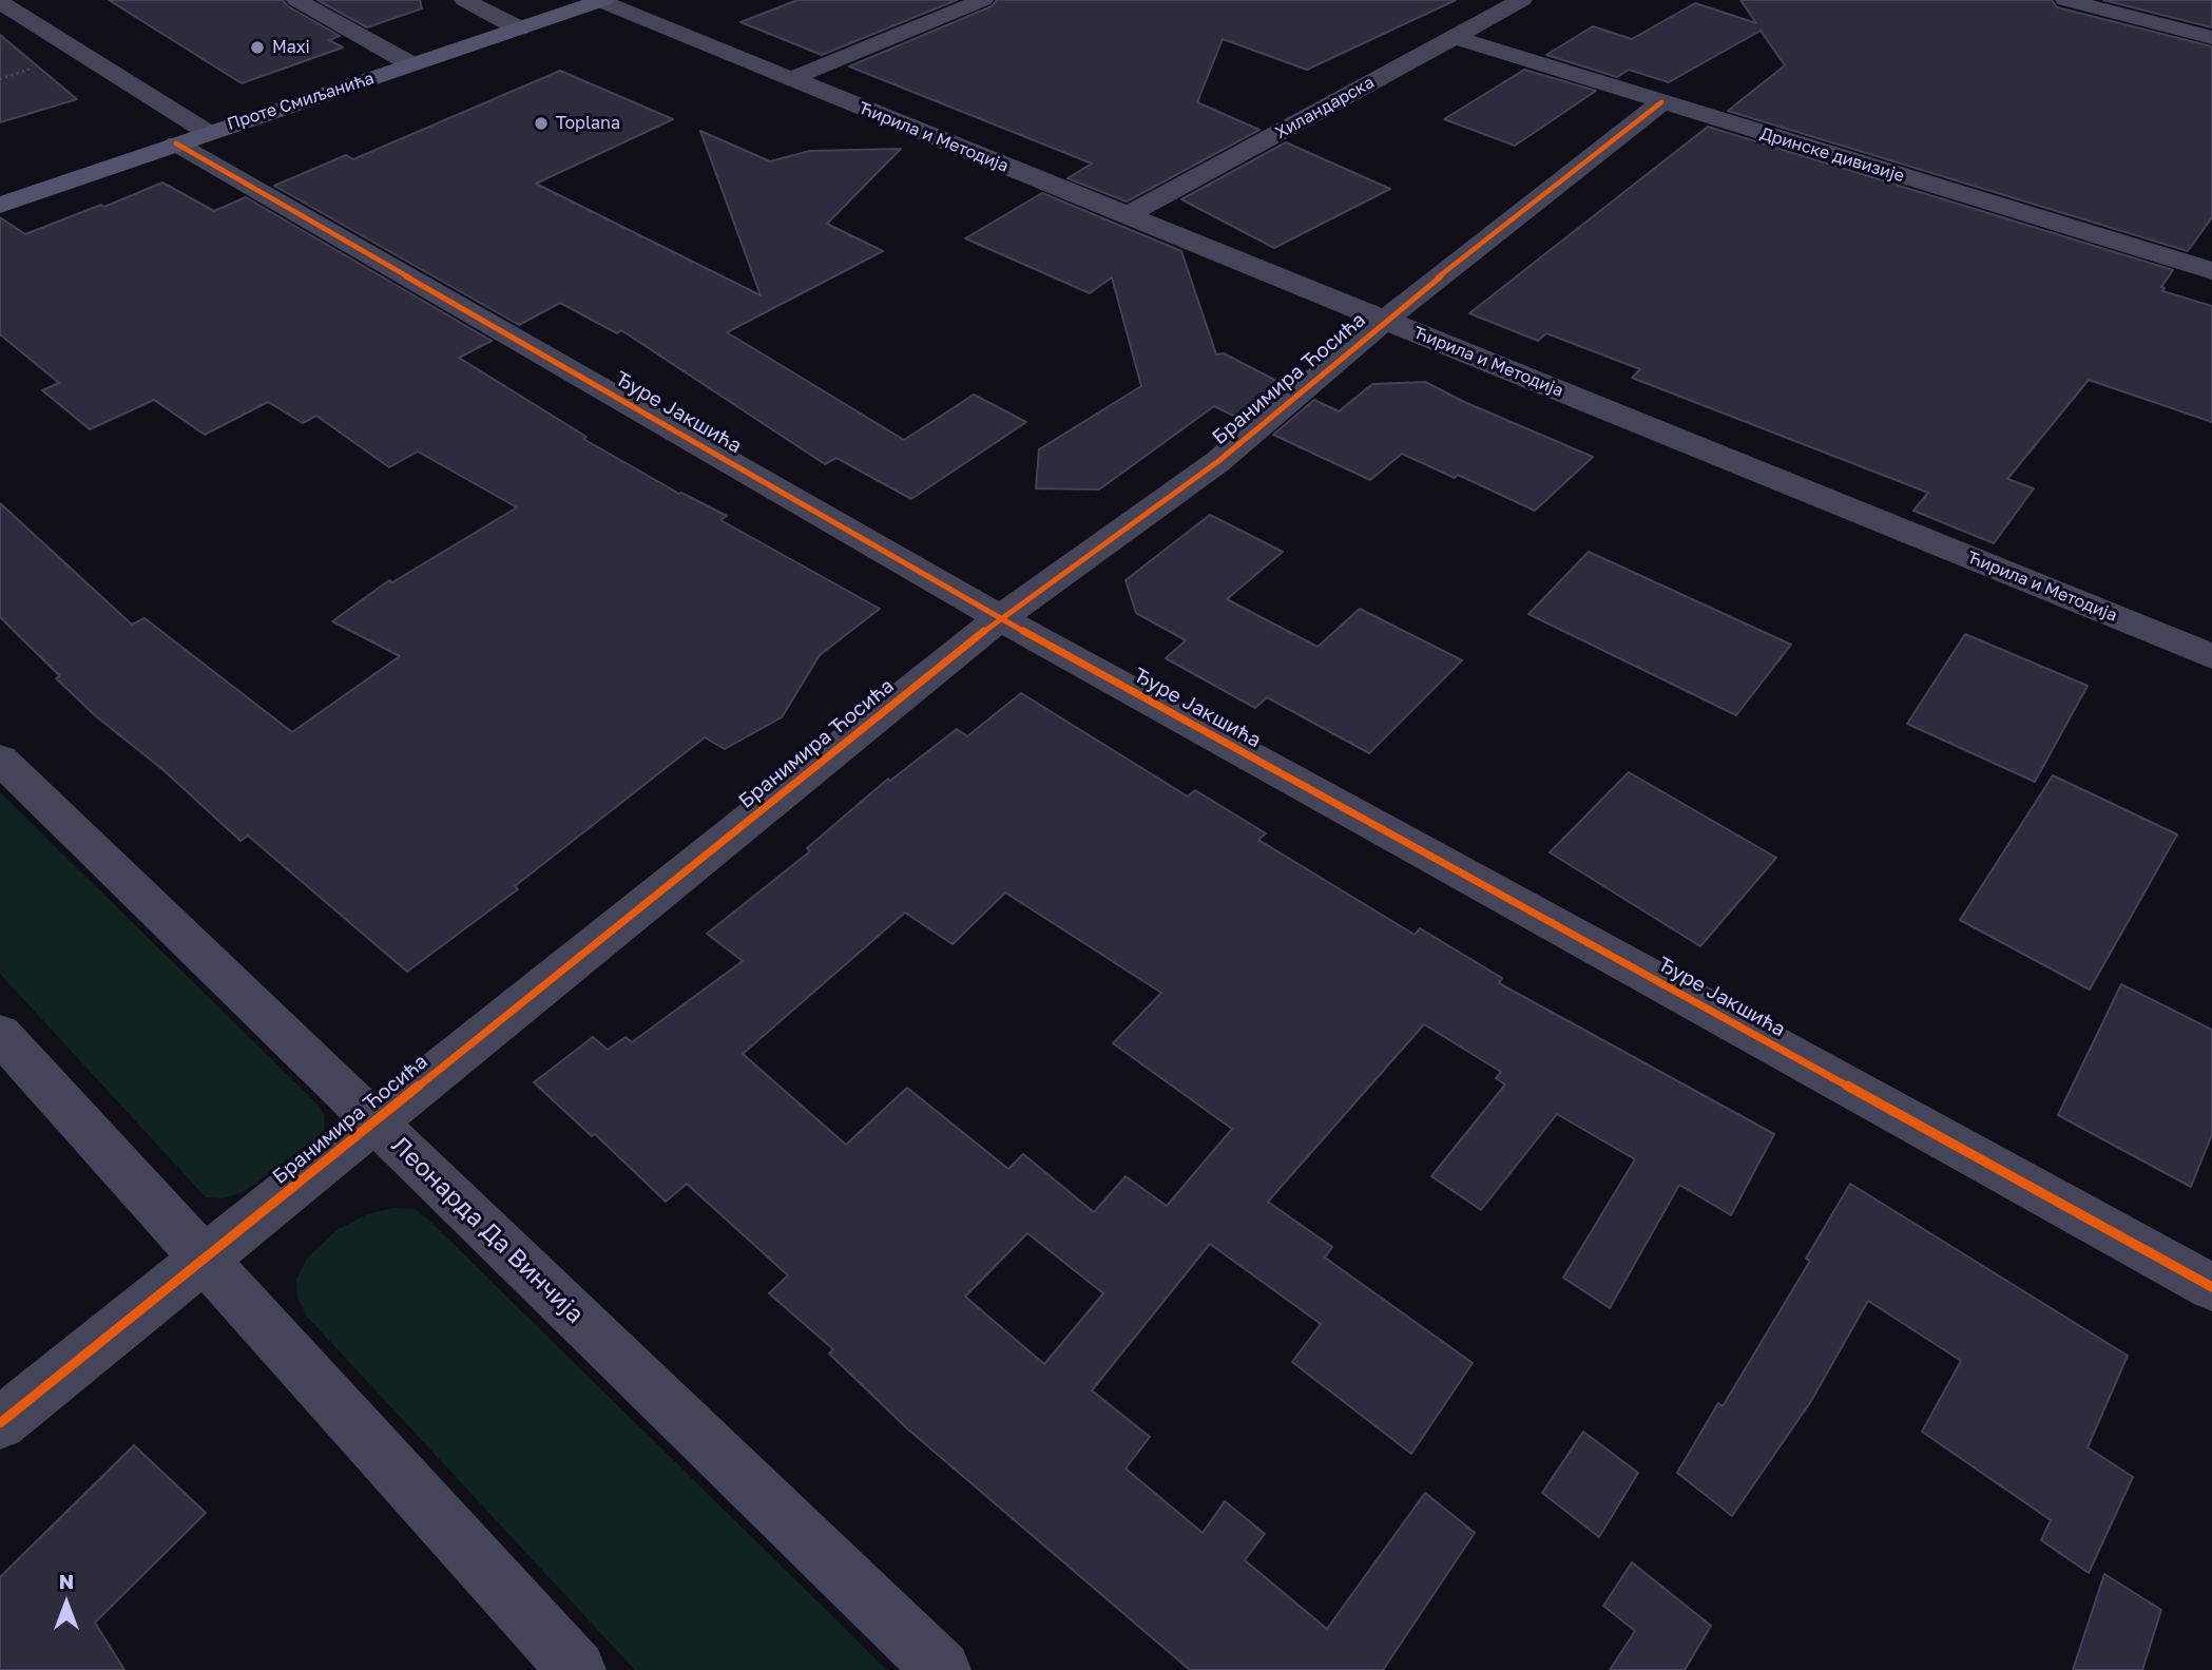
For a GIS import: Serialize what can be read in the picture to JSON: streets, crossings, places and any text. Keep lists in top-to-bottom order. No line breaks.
{"streets":{"street":["Проте Смиљанића","Хиландарска","Ћирила и Методија","Дринске дивизије","Бранимира Ћосића","Ђуре Јакшића","Леонарда Да Винчија"]},"crossings":[["Проте Смиљанића","Ћирила и Методија"],["Проте Смиљанића","Ђуре Јакшића"],["Хиландарска","Ћирила и Методија"],["Хиландарска","Дринске дивизије"],["Ћирила и Методија","Бранимира Ћосића"],["Дринске дивизије","Бранимира Ћосића"],["Бранимира Ћосића","Ђуре Јакшића"],["Бранимира Ћосића","Леонарда Да Винчија"]],"places":["Maxi","Toplana"],"north":"top"}
